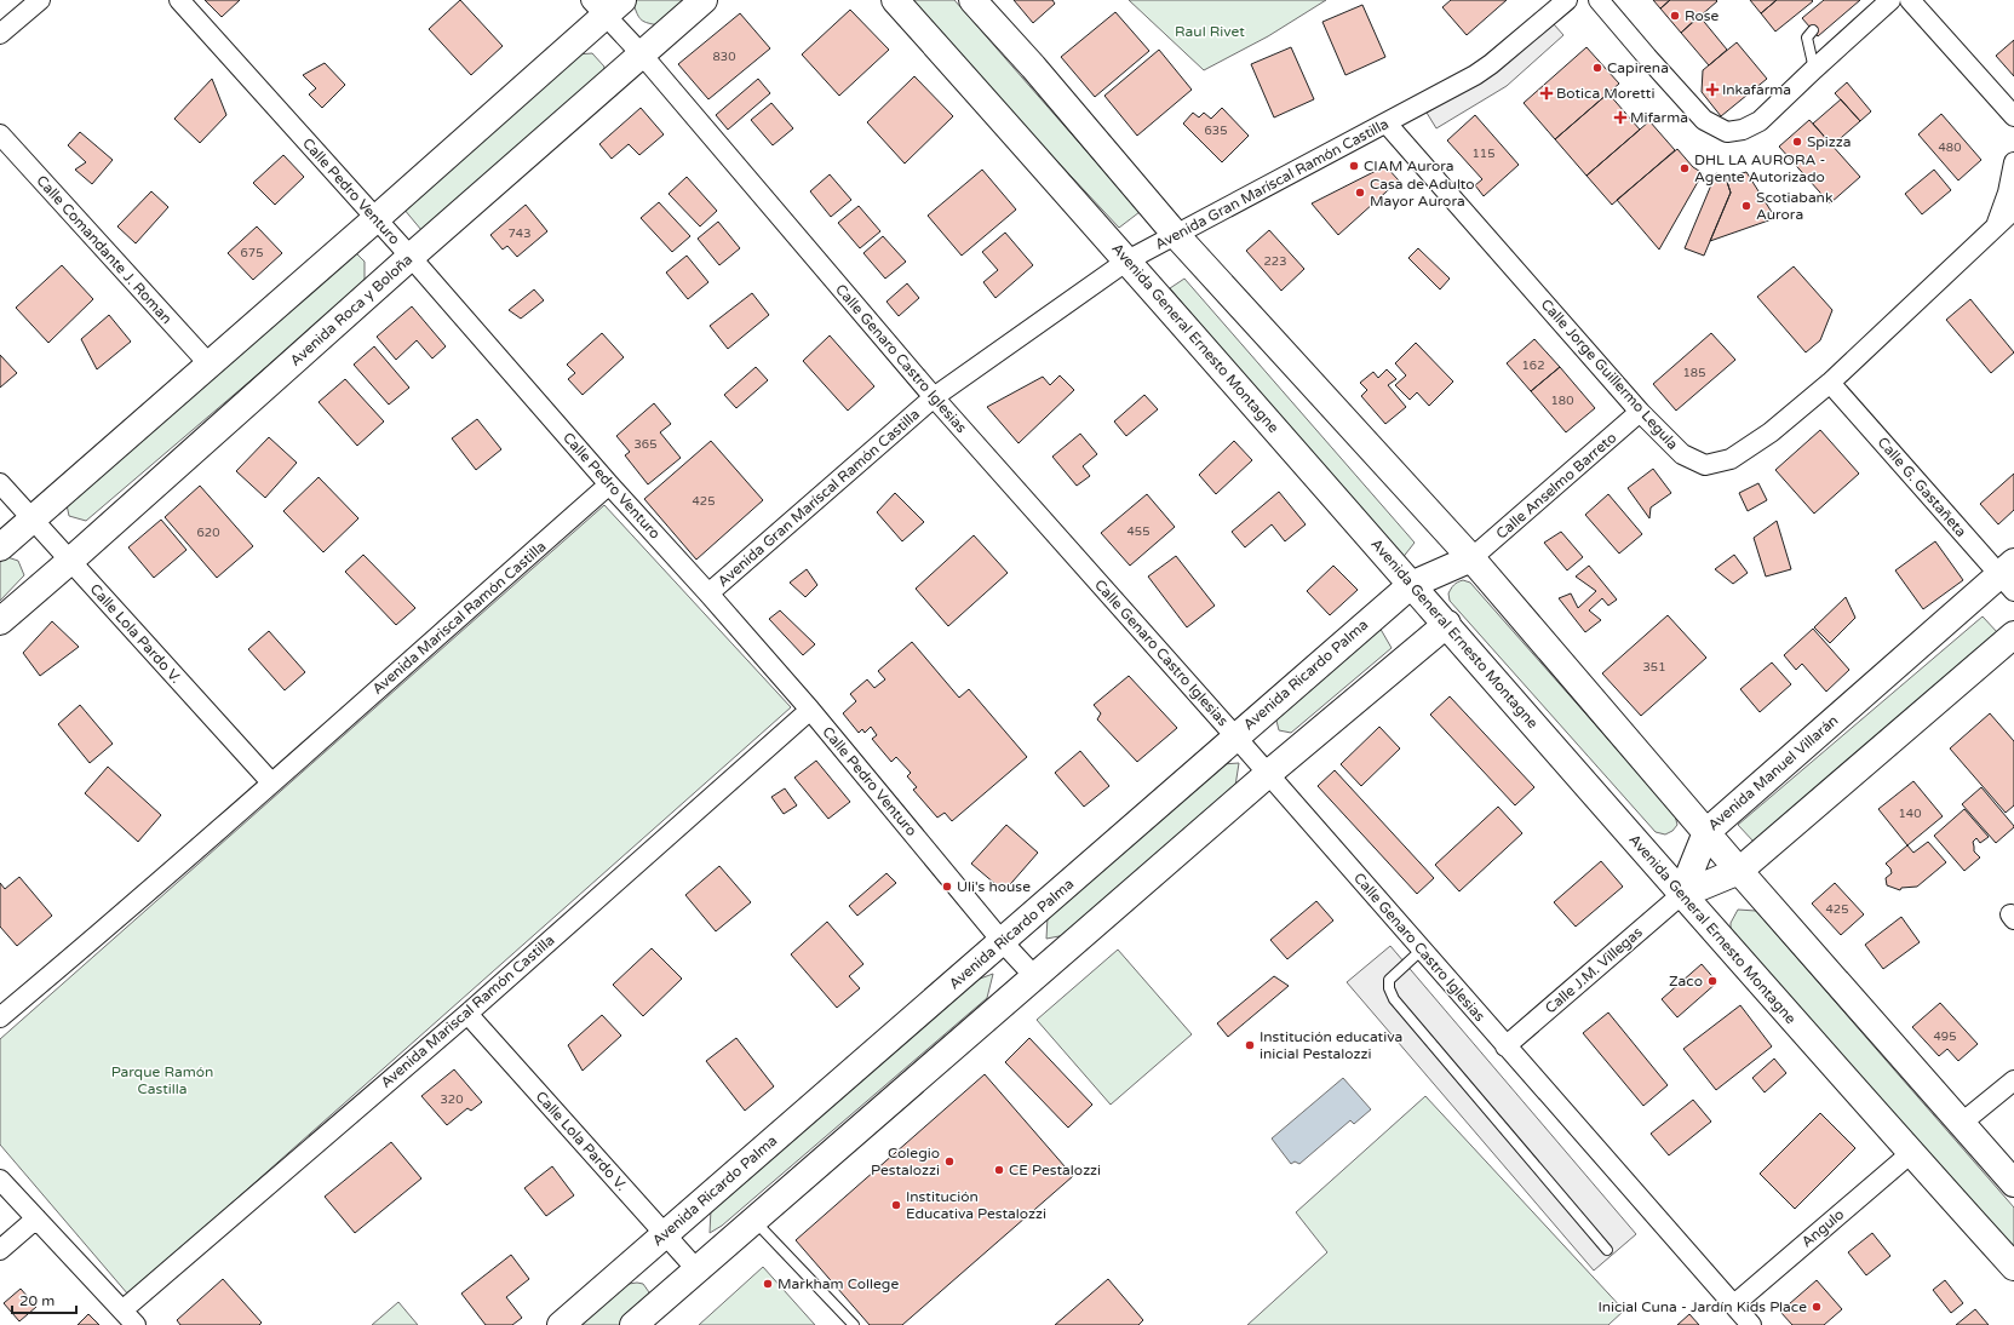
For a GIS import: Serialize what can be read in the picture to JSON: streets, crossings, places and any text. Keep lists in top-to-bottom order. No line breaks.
{"streets":{"main road":["Avenida Roca y Boloña","Avenida General Ernesto Montagne","Avenida Ricardo Palma","Avenida Manuel Villarán"],"street":["Avenida Gran Maríscal Ramón Castilla","Calle Pedro Venturo","Calle Comandante J. Roman","Calle Genaro Castro Iglesias","Calle Jorge Guillermo Legula","Calle Anselmo Barreto","Calle G. Gastañeta","Avenida Mariscal Ramón Castilla","Calle Lola Pardo V.","Calle J.M. Villegas","Angulo"]},"crossings":[["Avenida Gran Maríscal Ramón Castilla","Calle Pedro Venturo"],["Avenida Gran Maríscal Ramón Castilla","Avenida General Ernesto Montagne"],["Avenida Gran Maríscal Ramón Castilla","Calle Genaro Castro Iglesias"],["Avenida Gran Maríscal Ramón Castilla","Calle Jorge Guillermo Legula"],["Calle Pedro Venturo","Avenida Roca y Boloña"],["Calle Pedro Venturo","Avenida Mariscal Ramón Castilla"],["Calle Pedro Venturo","Avenida Ricardo Palma"],["Avenida Roca y Boloña","Calle Genaro Castro Iglesias"],["Avenida Roca y Boloña","Calle Lola Pardo V."],["Avenida General Ernesto Montagne","Avenida Ricardo Palma"],["Avenida General Ernesto Montagne","Avenida Manuel Villarán"],["Avenida General Ernesto Montagne","Calle J.M. Villegas"],["Avenida General Ernesto Montagne","Angulo"],["Calle Genaro Castro Iglesias","Avenida Ricardo Palma"],["Calle Genaro Castro Iglesias","Calle J.M. Villegas"],["Calle Genaro Castro Iglesias","Angulo"],["Calle Jorge Guillermo Legula","Calle Anselmo Barreto"],["Calle Jorge Guillermo Legula","Calle G. Gastañeta"],["Calle Anselmo Barreto","Avenida Ricardo Palma"],["Calle G. Gastañeta","Avenida Manuel Villarán"],["Avenida Mariscal Ramón Castilla","Calle Lola Pardo V."],["Calle Lola Pardo V.","Avenida Ricardo Palma"],["Avenida Manuel Villarán","Calle J.M. Villegas"]],"parks":["Raul Rivet","Parque Ramón Castilla"],"places":{"other":["Rose","Capirena","Spizza","CIAM Aurora","DHL LA AURORA - Agente Autorizado","Casa de Adulto Mayor Aurora","Scotiabank Aurora","Uli's house","Zaco","Institución educativa inicial Pestalozzi","Colegio Pestalozzi","CE Pestalozzi","Institución Educativa Pestalozzi","Markham College","Inicial Cuna - Jardín Kids Place"],"health":["Inkafarma","Botica Moretti","Mifarma"]},"house_numbers":["830","635","480","115","743","675","223","162","185","180","365","425","455","620","351","140","425","495","320"],"scale_bar":"20 m"}
